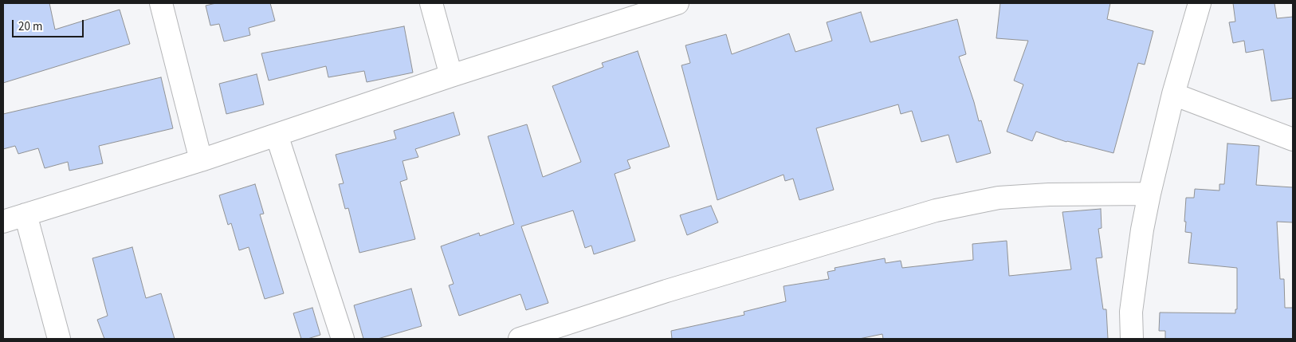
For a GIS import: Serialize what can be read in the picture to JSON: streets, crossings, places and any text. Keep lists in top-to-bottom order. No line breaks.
{"scale_bar":"20 m"}
